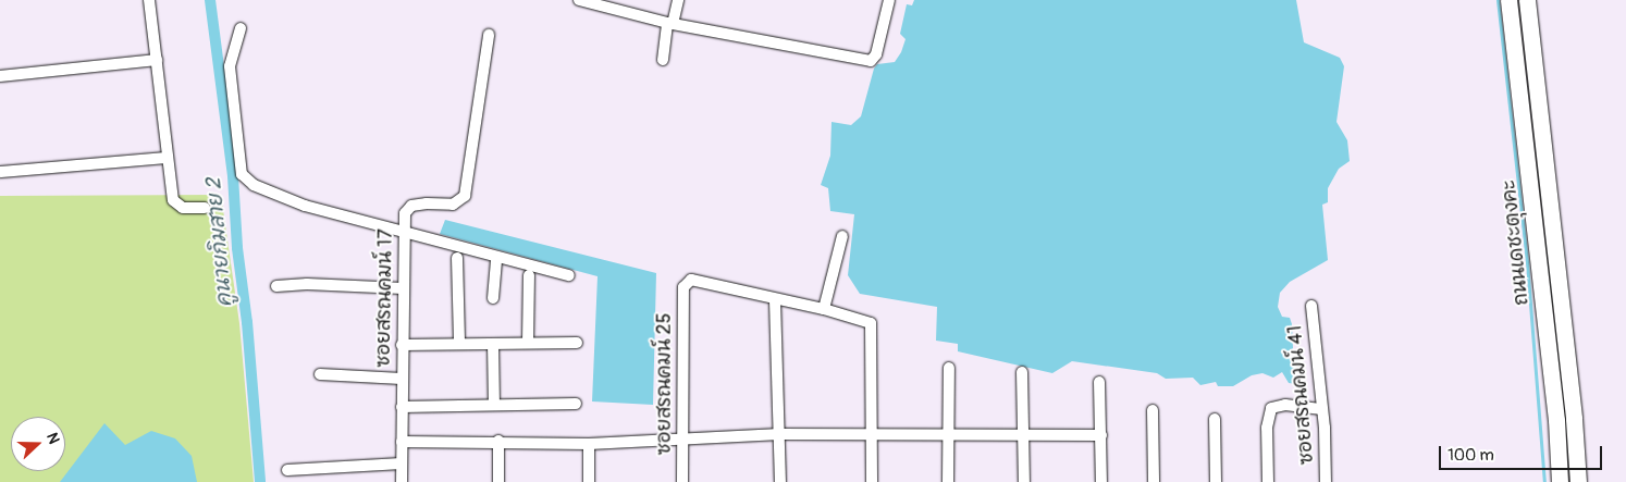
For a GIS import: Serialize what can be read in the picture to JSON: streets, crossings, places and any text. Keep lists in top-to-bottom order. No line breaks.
{"streets":{"street":["ถนนเดชะตุงคะ","ซอยสรณคมน์ 17","ซอยสรณคมน์ 25","ซอยสรณคมน์ 41"]},"water":["คูนายกิมสาย 2"],"scale_bar":"100 m","north":"right"}
